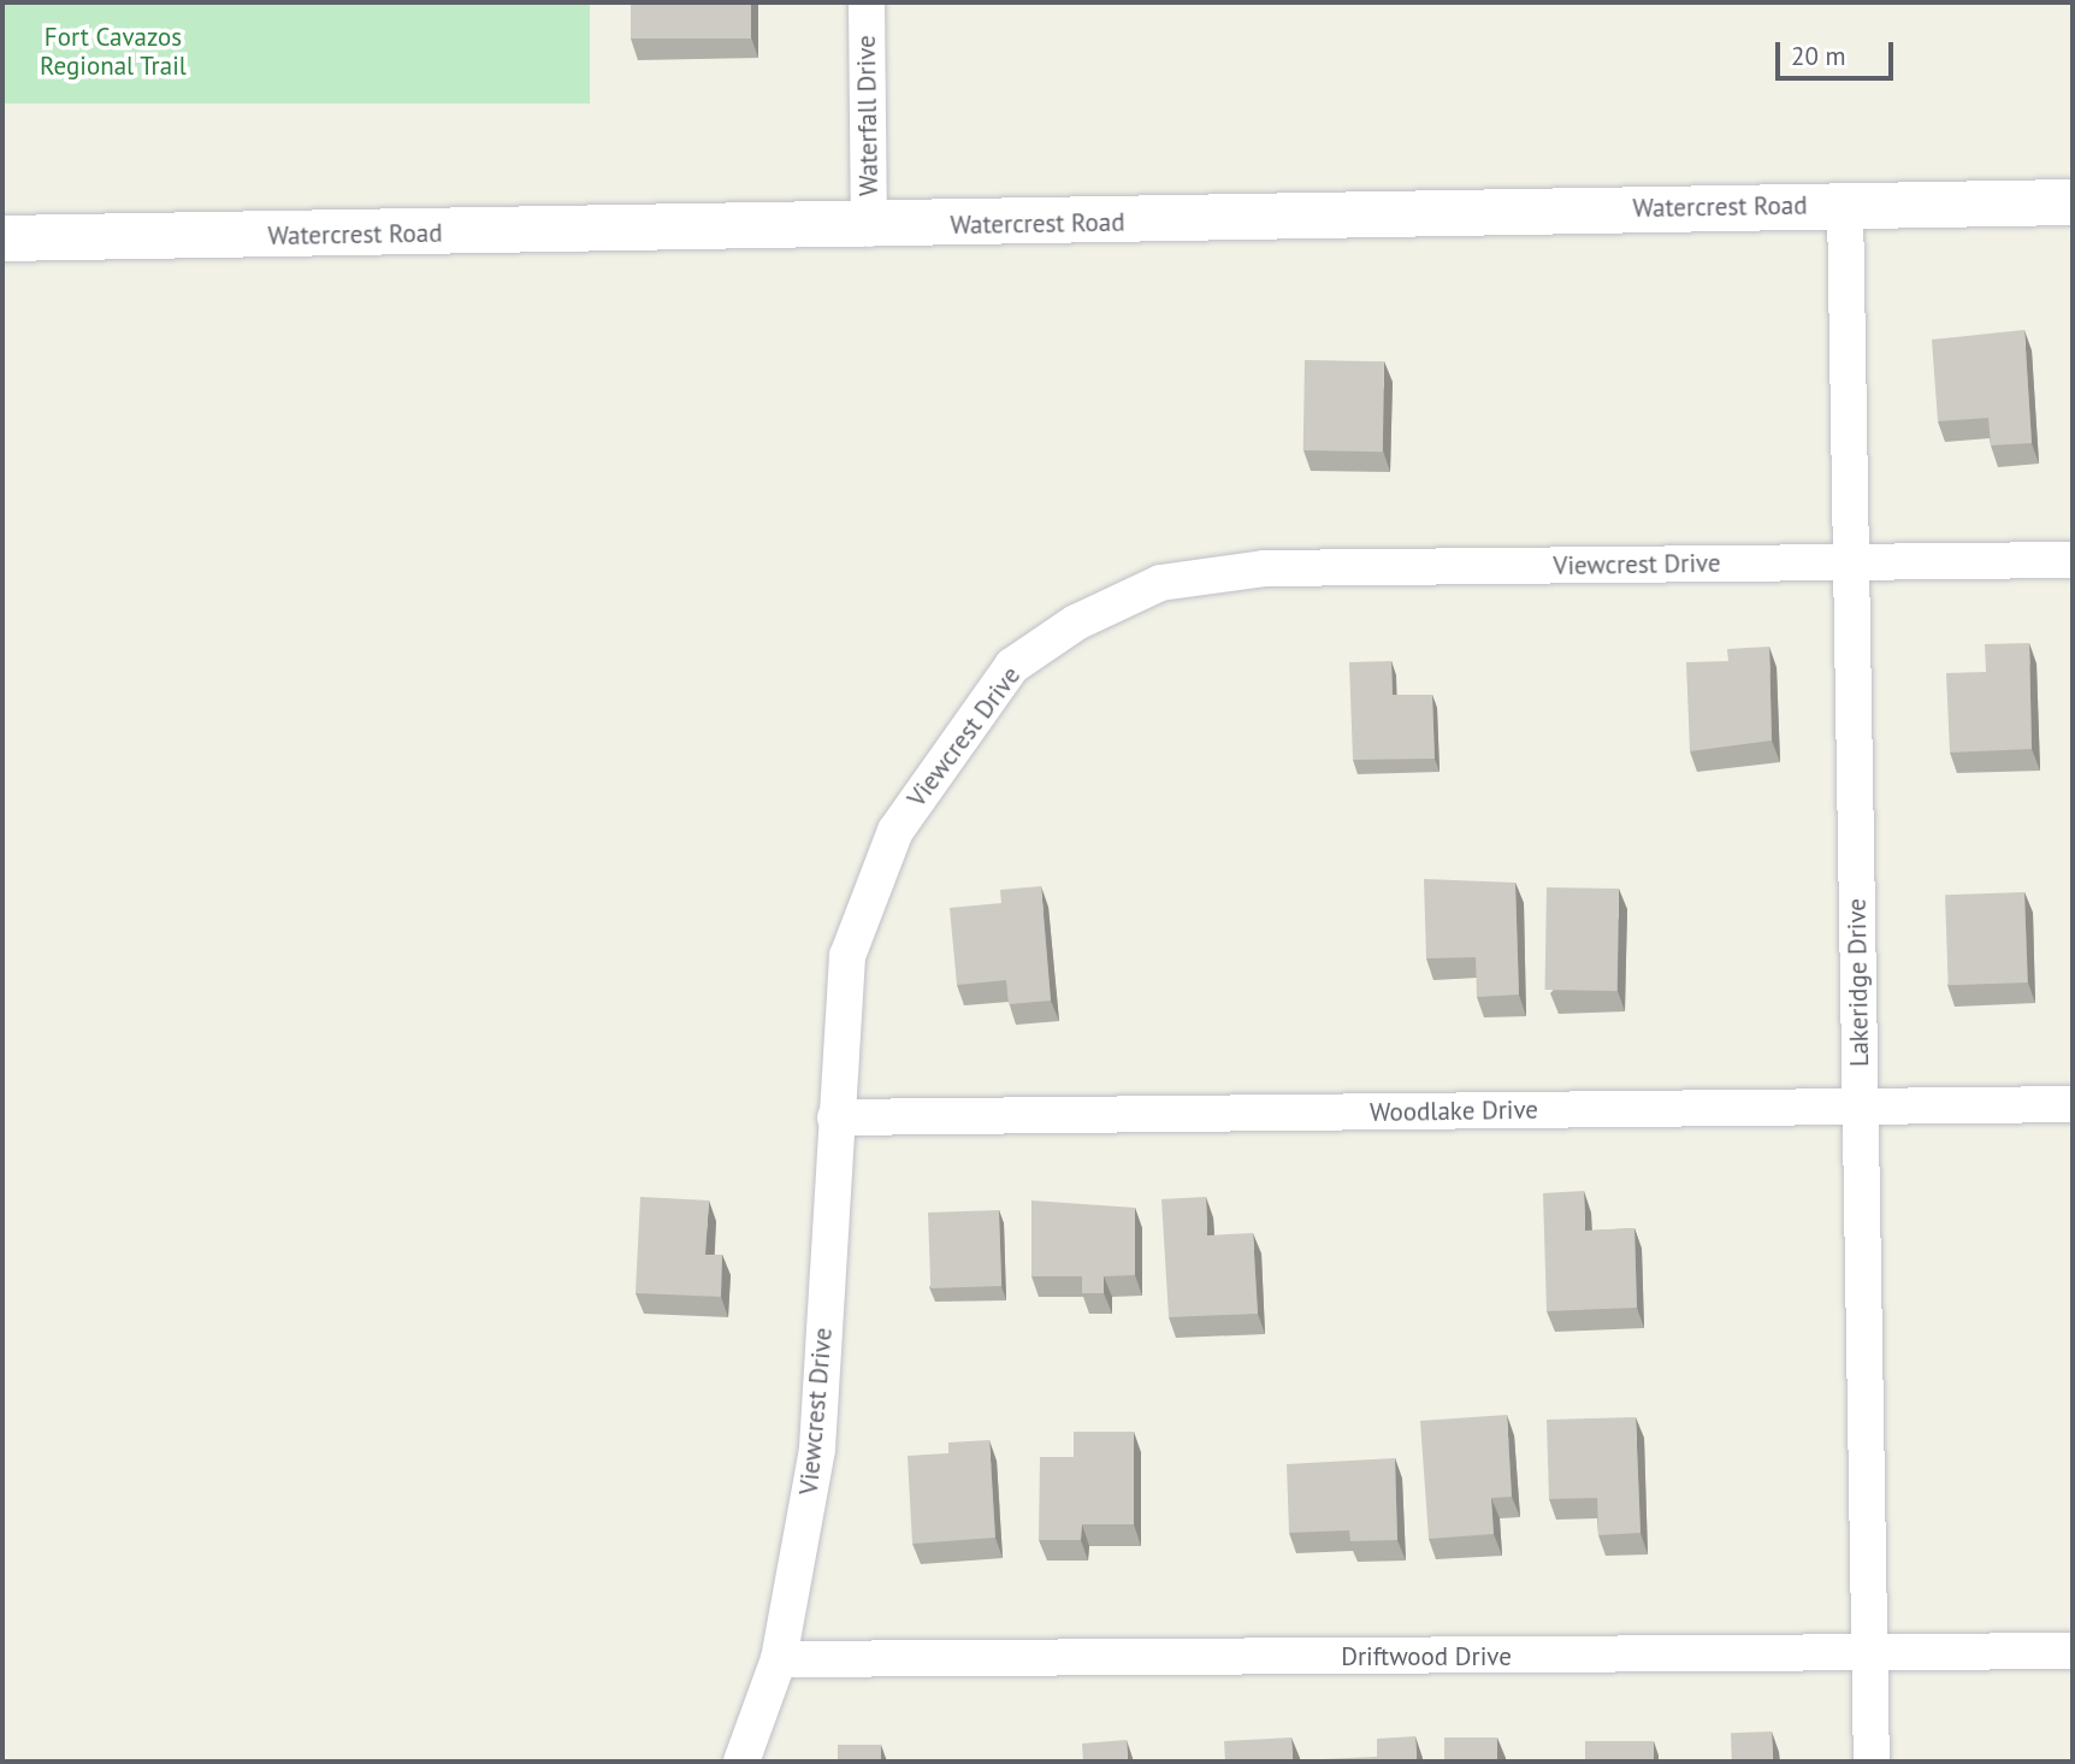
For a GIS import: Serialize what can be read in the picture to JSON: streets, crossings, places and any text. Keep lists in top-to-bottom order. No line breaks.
{"streets":{"street":["Waterfall Drive","Watercrest Road","Viewcrest Drive","Lakeridge Drive","Woodlake Drive","Driftwood Drive"]},"crossings":[["Waterfall Drive","Watercrest Road"],["Watercrest Road","Lakeridge Drive"],["Viewcrest Drive","Lakeridge Drive"],["Viewcrest Drive","Woodlake Drive"],["Viewcrest Drive","Driftwood Drive"],["Lakeridge Drive","Woodlake Drive"],["Lakeridge Drive","Driftwood Drive"]],"parks":["Fort Cavazos Regional Trail"],"scale_bar":"20 m"}
